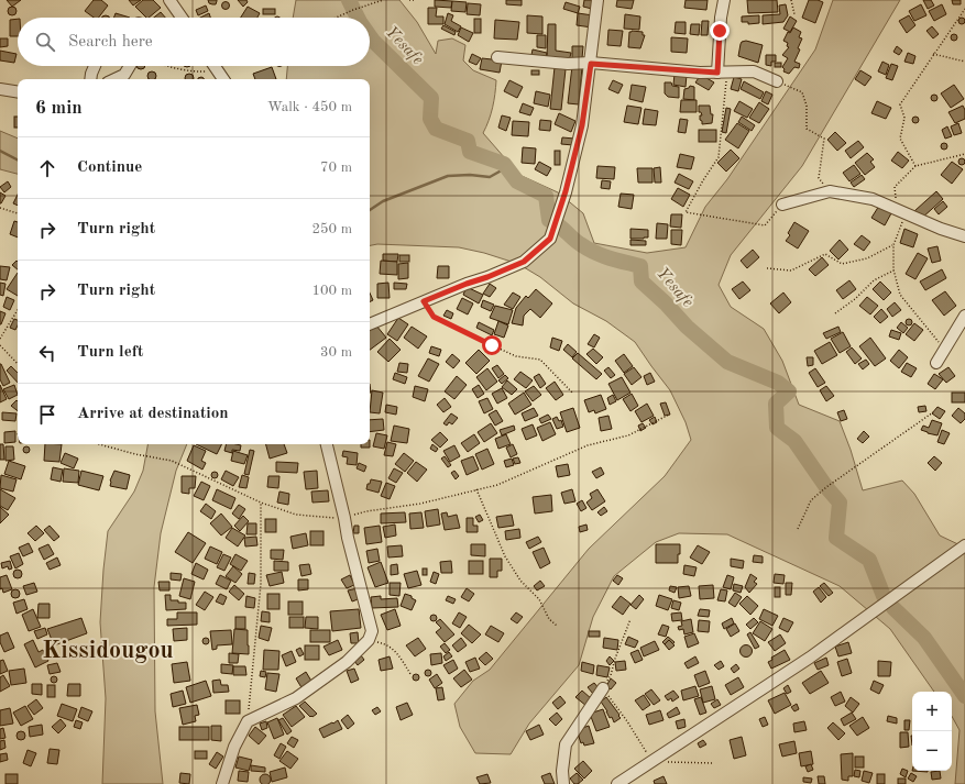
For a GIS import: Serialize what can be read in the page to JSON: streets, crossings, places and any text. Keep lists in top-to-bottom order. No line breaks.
{"districts":["Kissidougou"],"water":["Yesafe"],"page":{"search":"Search here","heading":["6 min","Walk · 450 m"],"list":[["Continue","70 m"],["Turn right","250 m"],["Turn right","100 m"],["Turn left","30 m"],"Arrive at destination"],"map_buttons":["+","−"]}}
